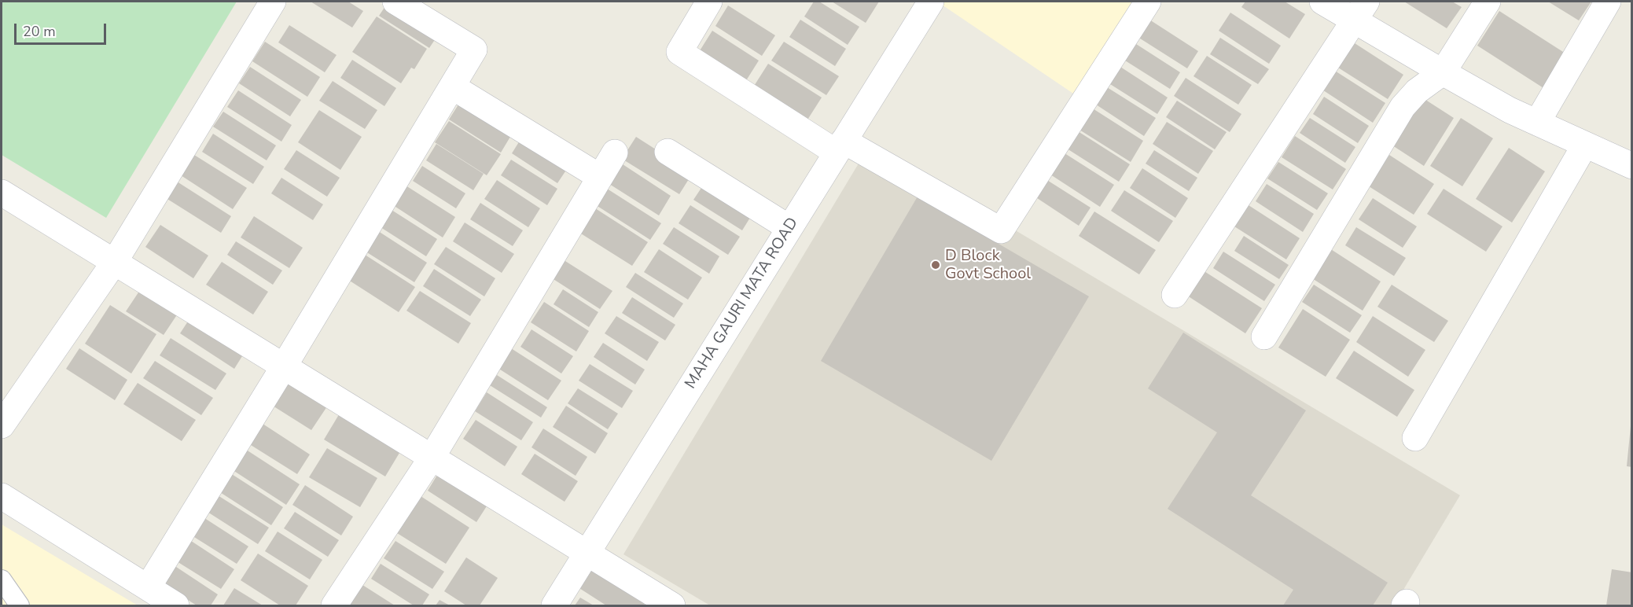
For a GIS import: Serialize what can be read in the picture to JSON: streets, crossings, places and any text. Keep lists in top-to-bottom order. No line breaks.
{"streets":{"street":["MAHA GAURI MATA ROAD"]},"places":["D Block Govt School"],"scale_bar":"20 m"}
